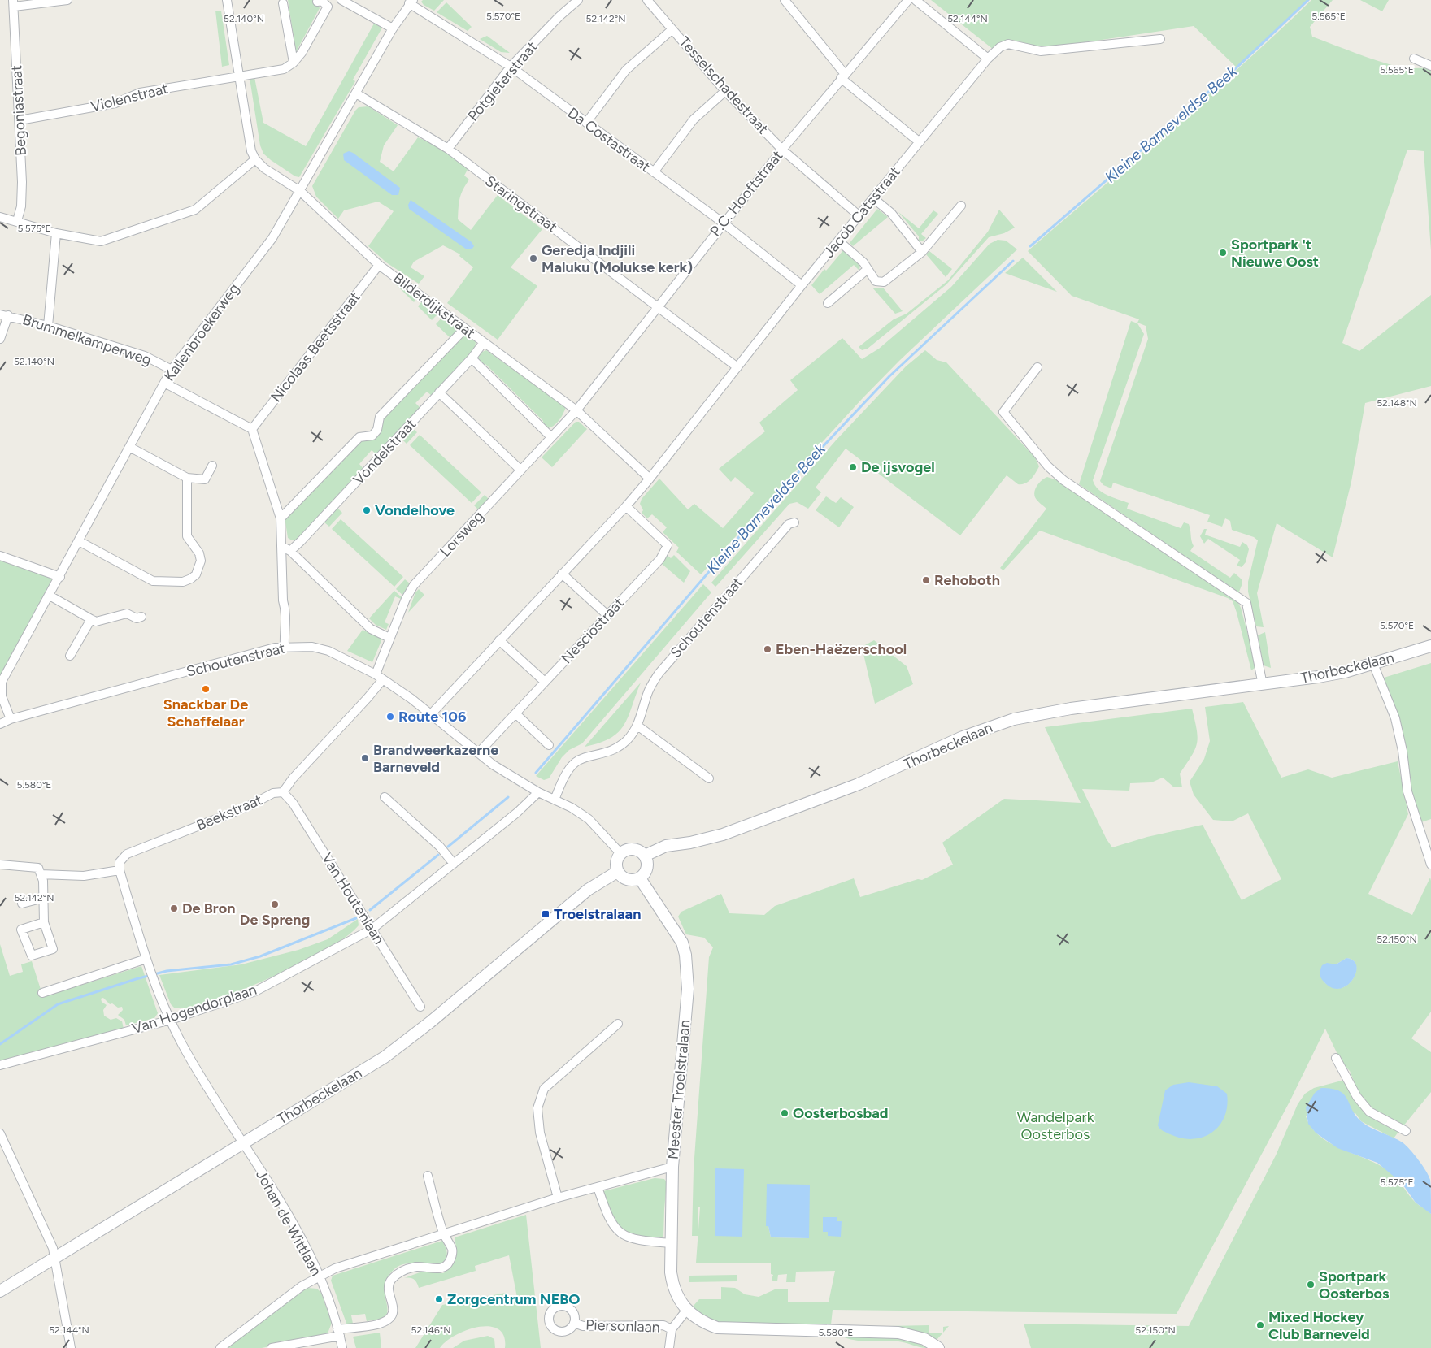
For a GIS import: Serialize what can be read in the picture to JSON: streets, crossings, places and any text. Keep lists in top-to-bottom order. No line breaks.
{"streets":{"main road":["Thorbeckelaan","Meester Troelstralaan"],"street":["Potgieterstraat","Tesselschadestraat","Violenstraat","Begoniastraat","Da Costastraat","P.C. Hooftstraat","Staringstraat","Jacob Catsstraat","Bilderdijkstraat","Kallenbroekerweg","Brummelkamperweg","Nicolaas Beetsstraat","Vondelstraat","Lorsweg","Schoutenstraat","Nesciostraat","Beekstraat","Van Houtenlaan","Van Hogendorplaan","Johan de Wittlaan","Piersonlaan"]},"crossings":[["Potgieterstraat","Da Costastraat"],["Potgieterstraat","Staringstraat"],["Tesselschadestraat","P.C. Hooftstraat"],["Tesselschadestraat","Jacob Catsstraat"],["Violenstraat","Begoniastraat"],["Da Costastraat","P.C. Hooftstraat"],["Da Costastraat","Jacob Catsstraat"],["Da Costastraat","Kallenbroekerweg"],["P.C. Hooftstraat","Staringstraat"],["P.C. Hooftstraat","Bilderdijkstraat"],["P.C. Hooftstraat","Lorsweg"],["Staringstraat","Jacob Catsstraat"],["Staringstraat","Kallenbroekerweg"],["Jacob Catsstraat","Bilderdijkstraat"],["Jacob Catsstraat","Schoutenstraat"],["Jacob Catsstraat","Nesciostraat"],["Bilderdijkstraat","Kallenbroekerweg"],["Bilderdijkstraat","Nicolaas Beetsstraat"],["Bilderdijkstraat","Vondelstraat"],["Bilderdijkstraat","Lorsweg"],["Kallenbroekerweg","Brummelkamperweg"],["Kallenbroekerweg","Schoutenstraat"],["Lorsweg","Schoutenstraat"],["Schoutenstraat","Nesciostraat"],["Schoutenstraat","Thorbeckelaan"],["Schoutenstraat","Van Hogendorplaan"],["Schoutenstraat","Meester Troelstralaan"],["Thorbeckelaan","Meester Troelstralaan"],["Thorbeckelaan","Johan de Wittlaan"],["Beekstraat","Van Houtenlaan"],["Beekstraat","Johan de Wittlaan"],["Van Houtenlaan","Van Hogendorplaan"],["Van Hogendorplaan","Johan de Wittlaan"]],"water":["Kleine Barneveldse Beek"],"parks":["Wandelpark Oosterbos"],"places":{"other":["Sportpark 't Nieuwe Oost","Geredja Indjili Maluku (Molukse kerk)","De ijsvogel","Vondelhove","Rehoboth","Eben-Haëzerschool","Snackbar De Schaffelaar","Route 106","Brandweerkazerne Barneveld","De Spreng","De Bron","Oosterbosbad","Sportpark Oosterbos","Zorgcentrum NEBO","Mixed Hockey Club Barneveld"],"transit":["Troelstralaan"]},"coordinates":["5.565°E","5.570°E","52.142°N","52.140°N","52.144°N","5.575°E","52.148°N","5.580°E","52.150°N","52.146°N"]}
